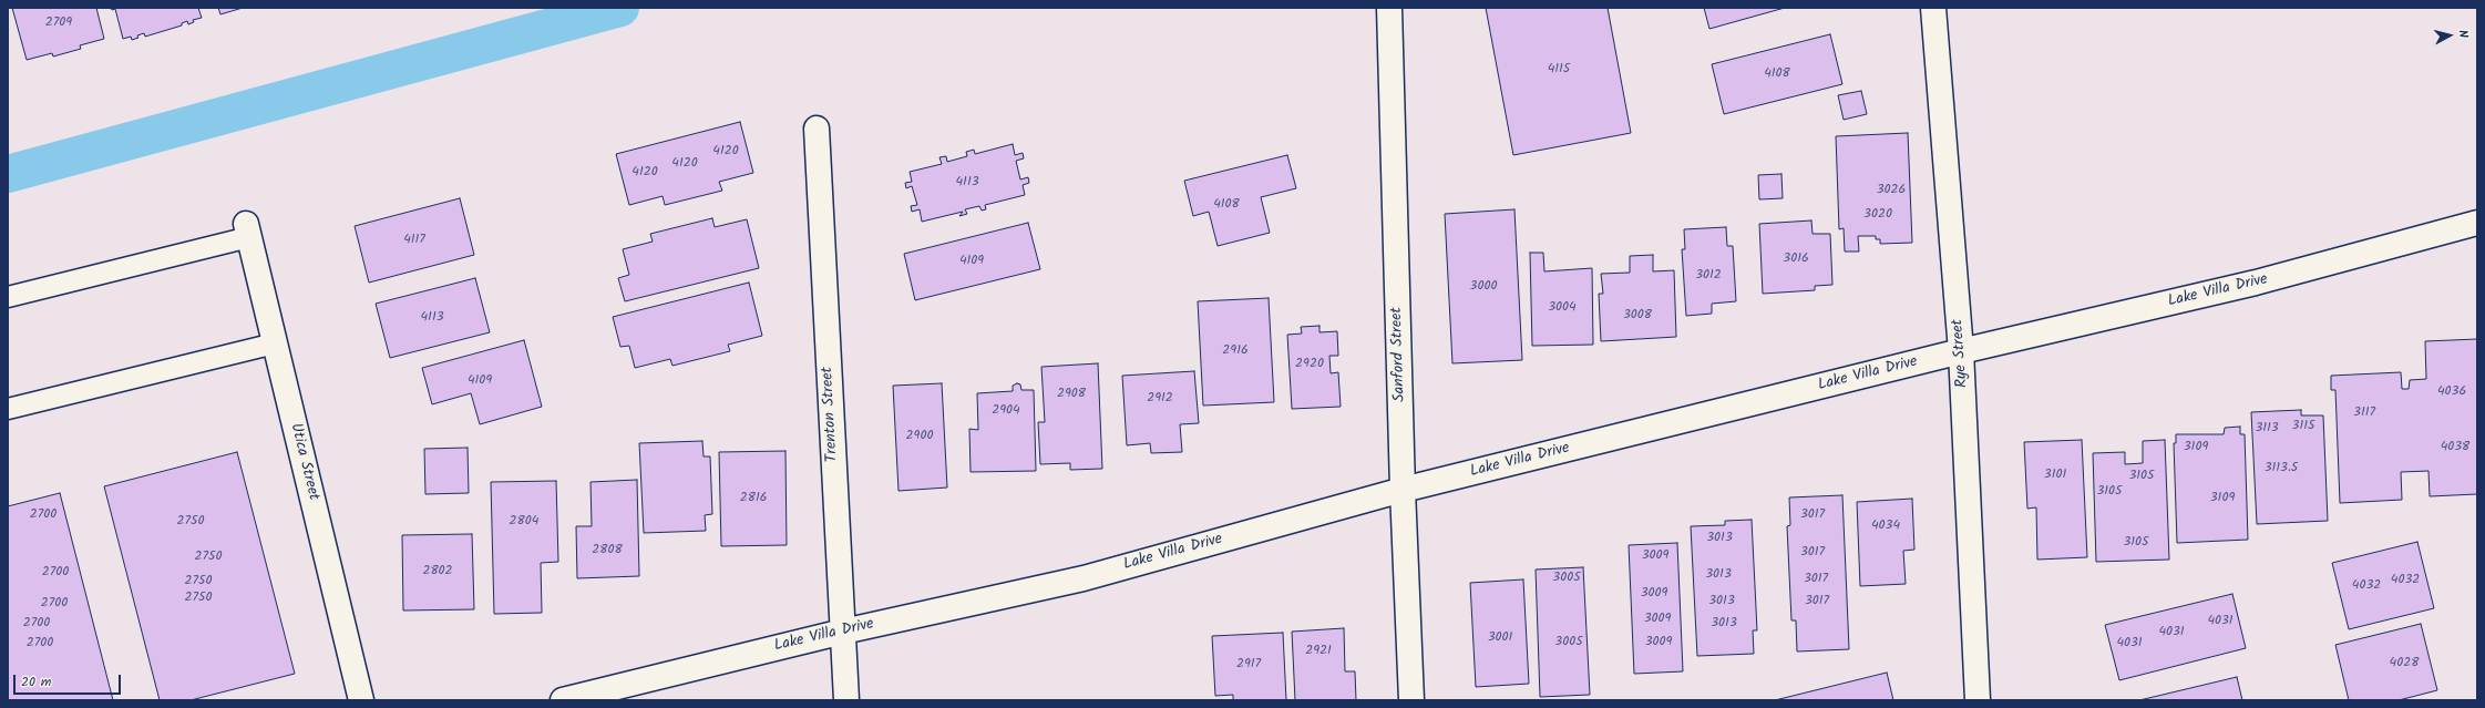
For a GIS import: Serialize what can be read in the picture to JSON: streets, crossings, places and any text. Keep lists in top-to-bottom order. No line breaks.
{"streets":{"street":["Lake Villa Drive","Rye Street","Sanford Street","Trenton Street","Utica Street"]},"crossings":[["Lake Villa Drive","Rye Street"],["Lake Villa Drive","Sanford Street"],["Lake Villa Drive","Trenton Street"]],"house_numbers":["2709","4115","4108","4120","4120","4120","4113","3026","4108","3020","4117","3016","4109","3012","3000","3004","3008","4113","2916","2920","4109","4036","2908","2912","2904","3117","3115","3113","2900","3109","4038","3113.5","3101","3105","3105","2816","3109","2700","3017","2750","2804","4034","3013","3105","2808","3017","3009","2750","2802","2700","3013","3005","3017","4032","2750","4032","3009","2750","3013","3017","2700","3009","4031","2700","3013","4031","3001","3005","3009","2700","4031","2921","4028","2917"],"scale_bar":"20 m","north":"right"}
